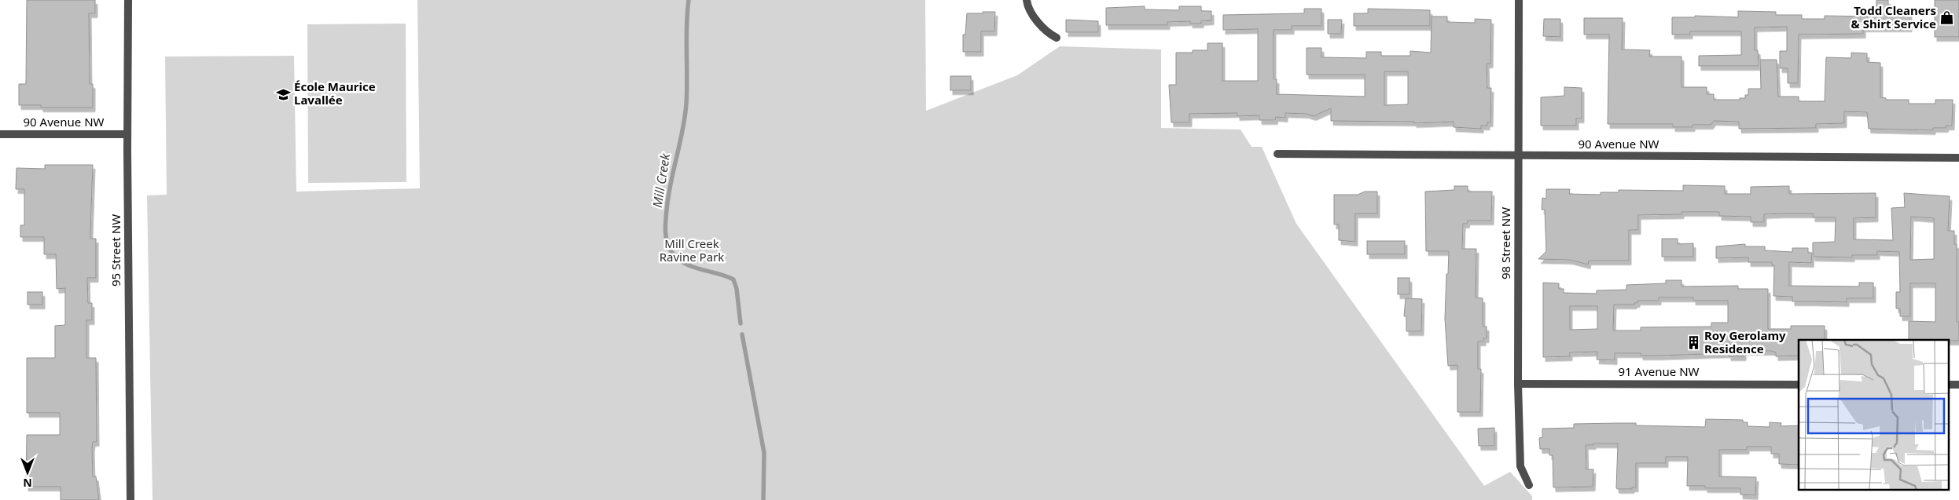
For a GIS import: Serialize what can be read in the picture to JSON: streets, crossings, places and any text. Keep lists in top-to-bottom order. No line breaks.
{"streets":{"street":["90 Avenue NW","98 Street NW","95 Street NW","91 Avenue NW"]},"crossings":[["90 Avenue NW","98 Street NW"],["90 Avenue NW","95 Street NW"],["98 Street NW","91 Avenue NW"]],"water":["Mill Creek"],"parks":["Mill Creek Ravine Park"],"places":{"shop":["Todd Cleaners & Shirt Service"],"school or university":["École Maurice Lavallée"],"building":["Roy Gerolamy Residence"]},"north":"bottom"}
